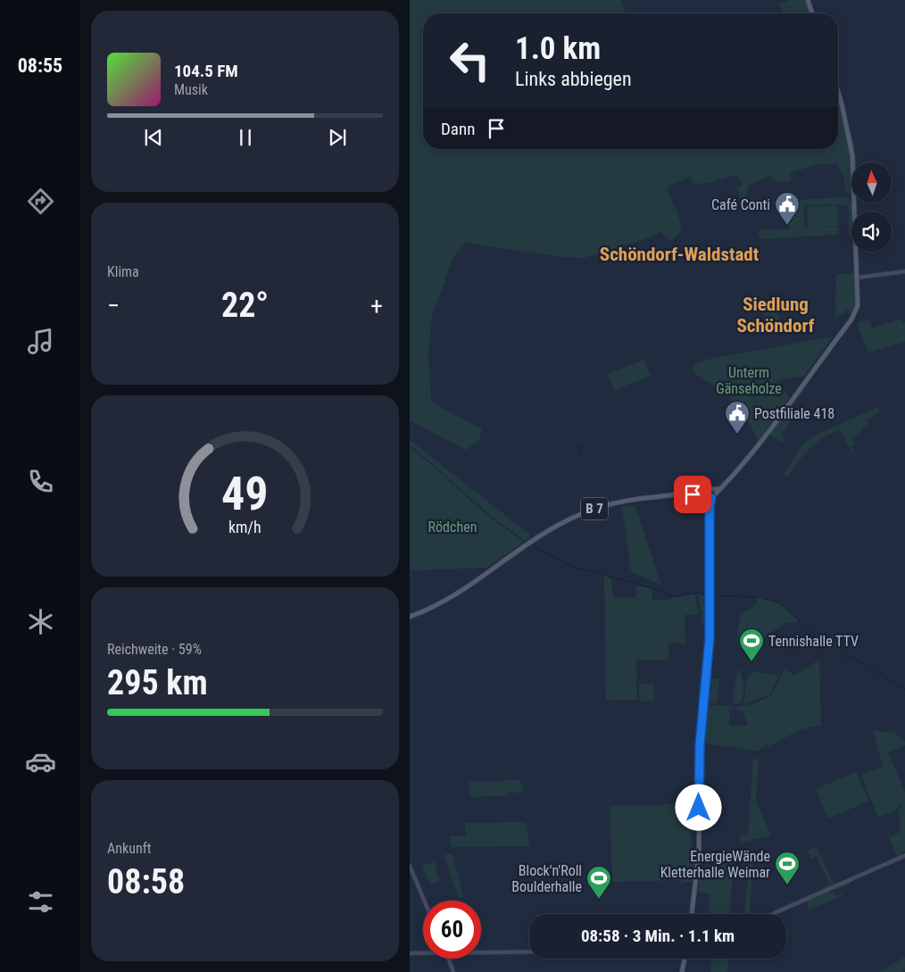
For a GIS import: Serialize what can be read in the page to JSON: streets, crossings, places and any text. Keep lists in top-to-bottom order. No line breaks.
{"streets":{"main road":["B 7"]},"districts":["Schöndorf-Waldstadt","Siedlung Schöndorf"],"parks":["Unterm Gänseholze","Rödchen"],"places":{"public building":["Café Conti","Postfiliale 418"],"sports":["Tennishalle TTV","EnergieWände Kletterhalle Weimar","Block'n'Roll Boulderhalle"]},"north":"top","page":{"tabs":"08:55","turn":["1.0 km","Links abbiegen"],"song":["104.5 FM","Musik"],"then":"Dann","tile":["Klima",["Reichweite · 59%","295 km"],["Ankunft","08:58"]],"heat":["−","22°","+"],"limit":"60","trip":"08:58 · 3 Min. · 1.1 km","gauge":["49","km/h"]}}
